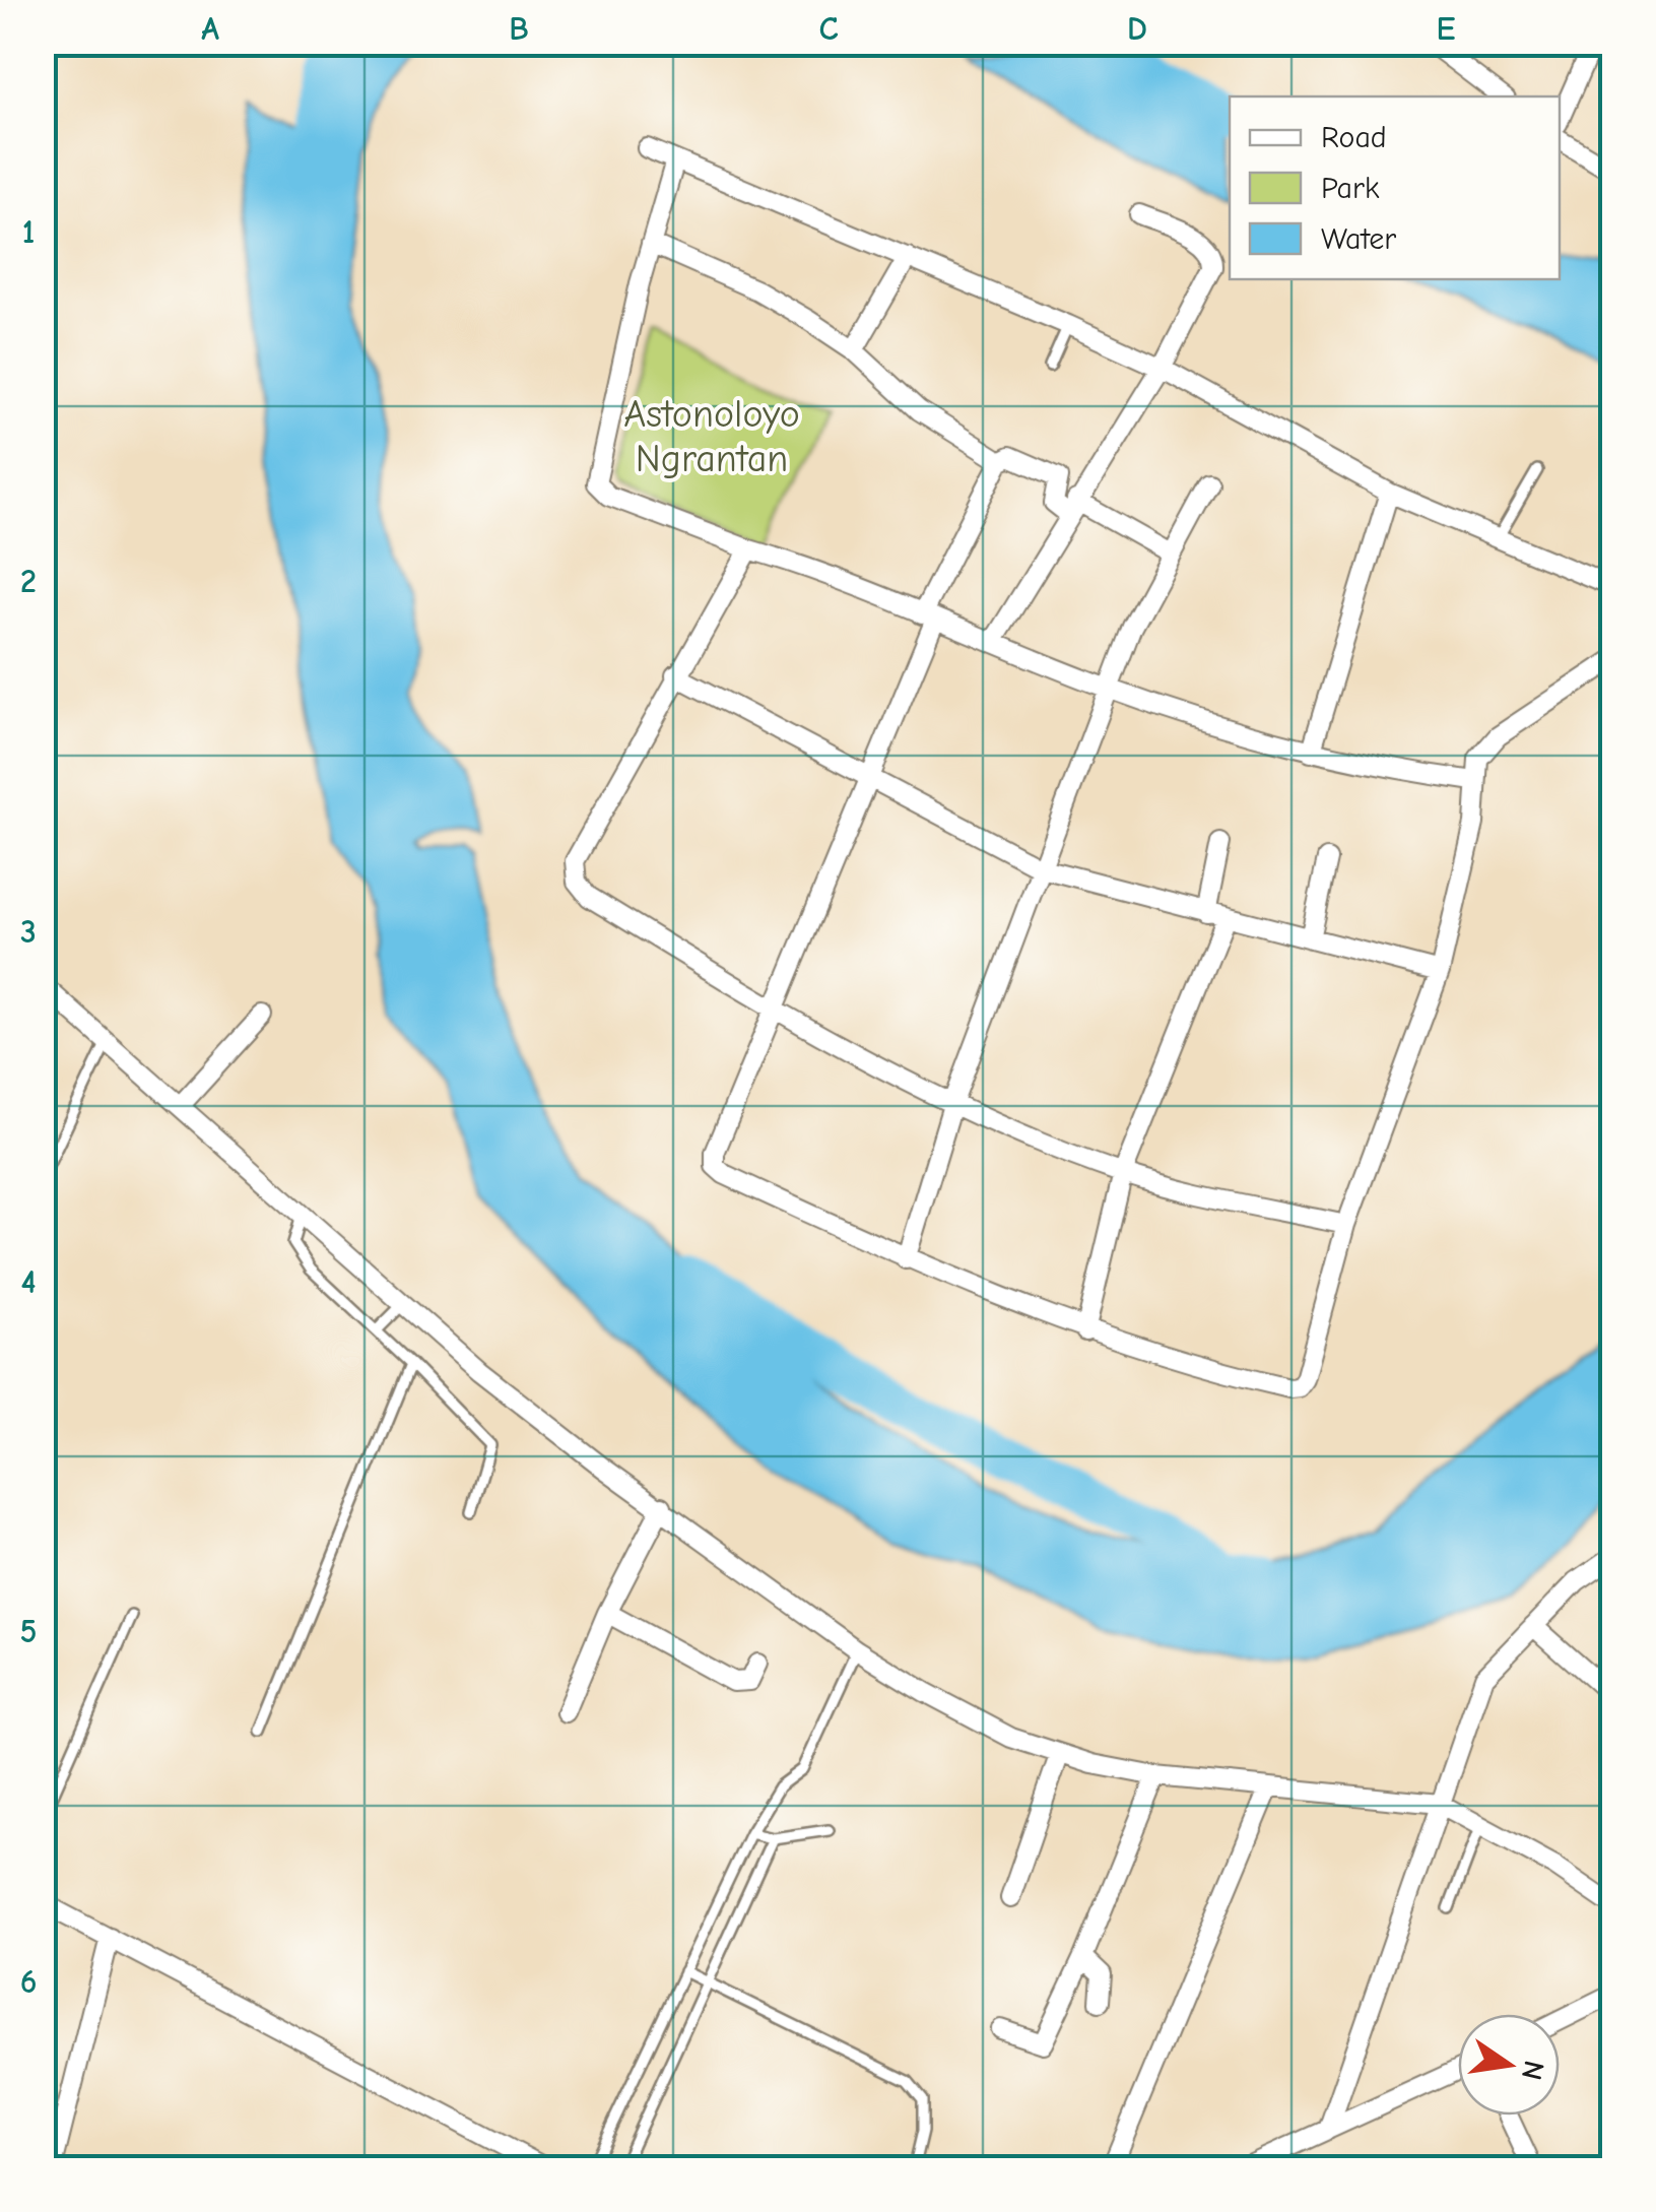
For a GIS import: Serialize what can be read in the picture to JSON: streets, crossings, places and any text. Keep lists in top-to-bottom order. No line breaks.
{"parks":["Astonoloyo Ngrantan"],"legend":["Road","Park","Water"],"north":"right","grid":{"columns":["A","B","C","D","E"],"rows":["1","2","3","4","5","6"]}}
